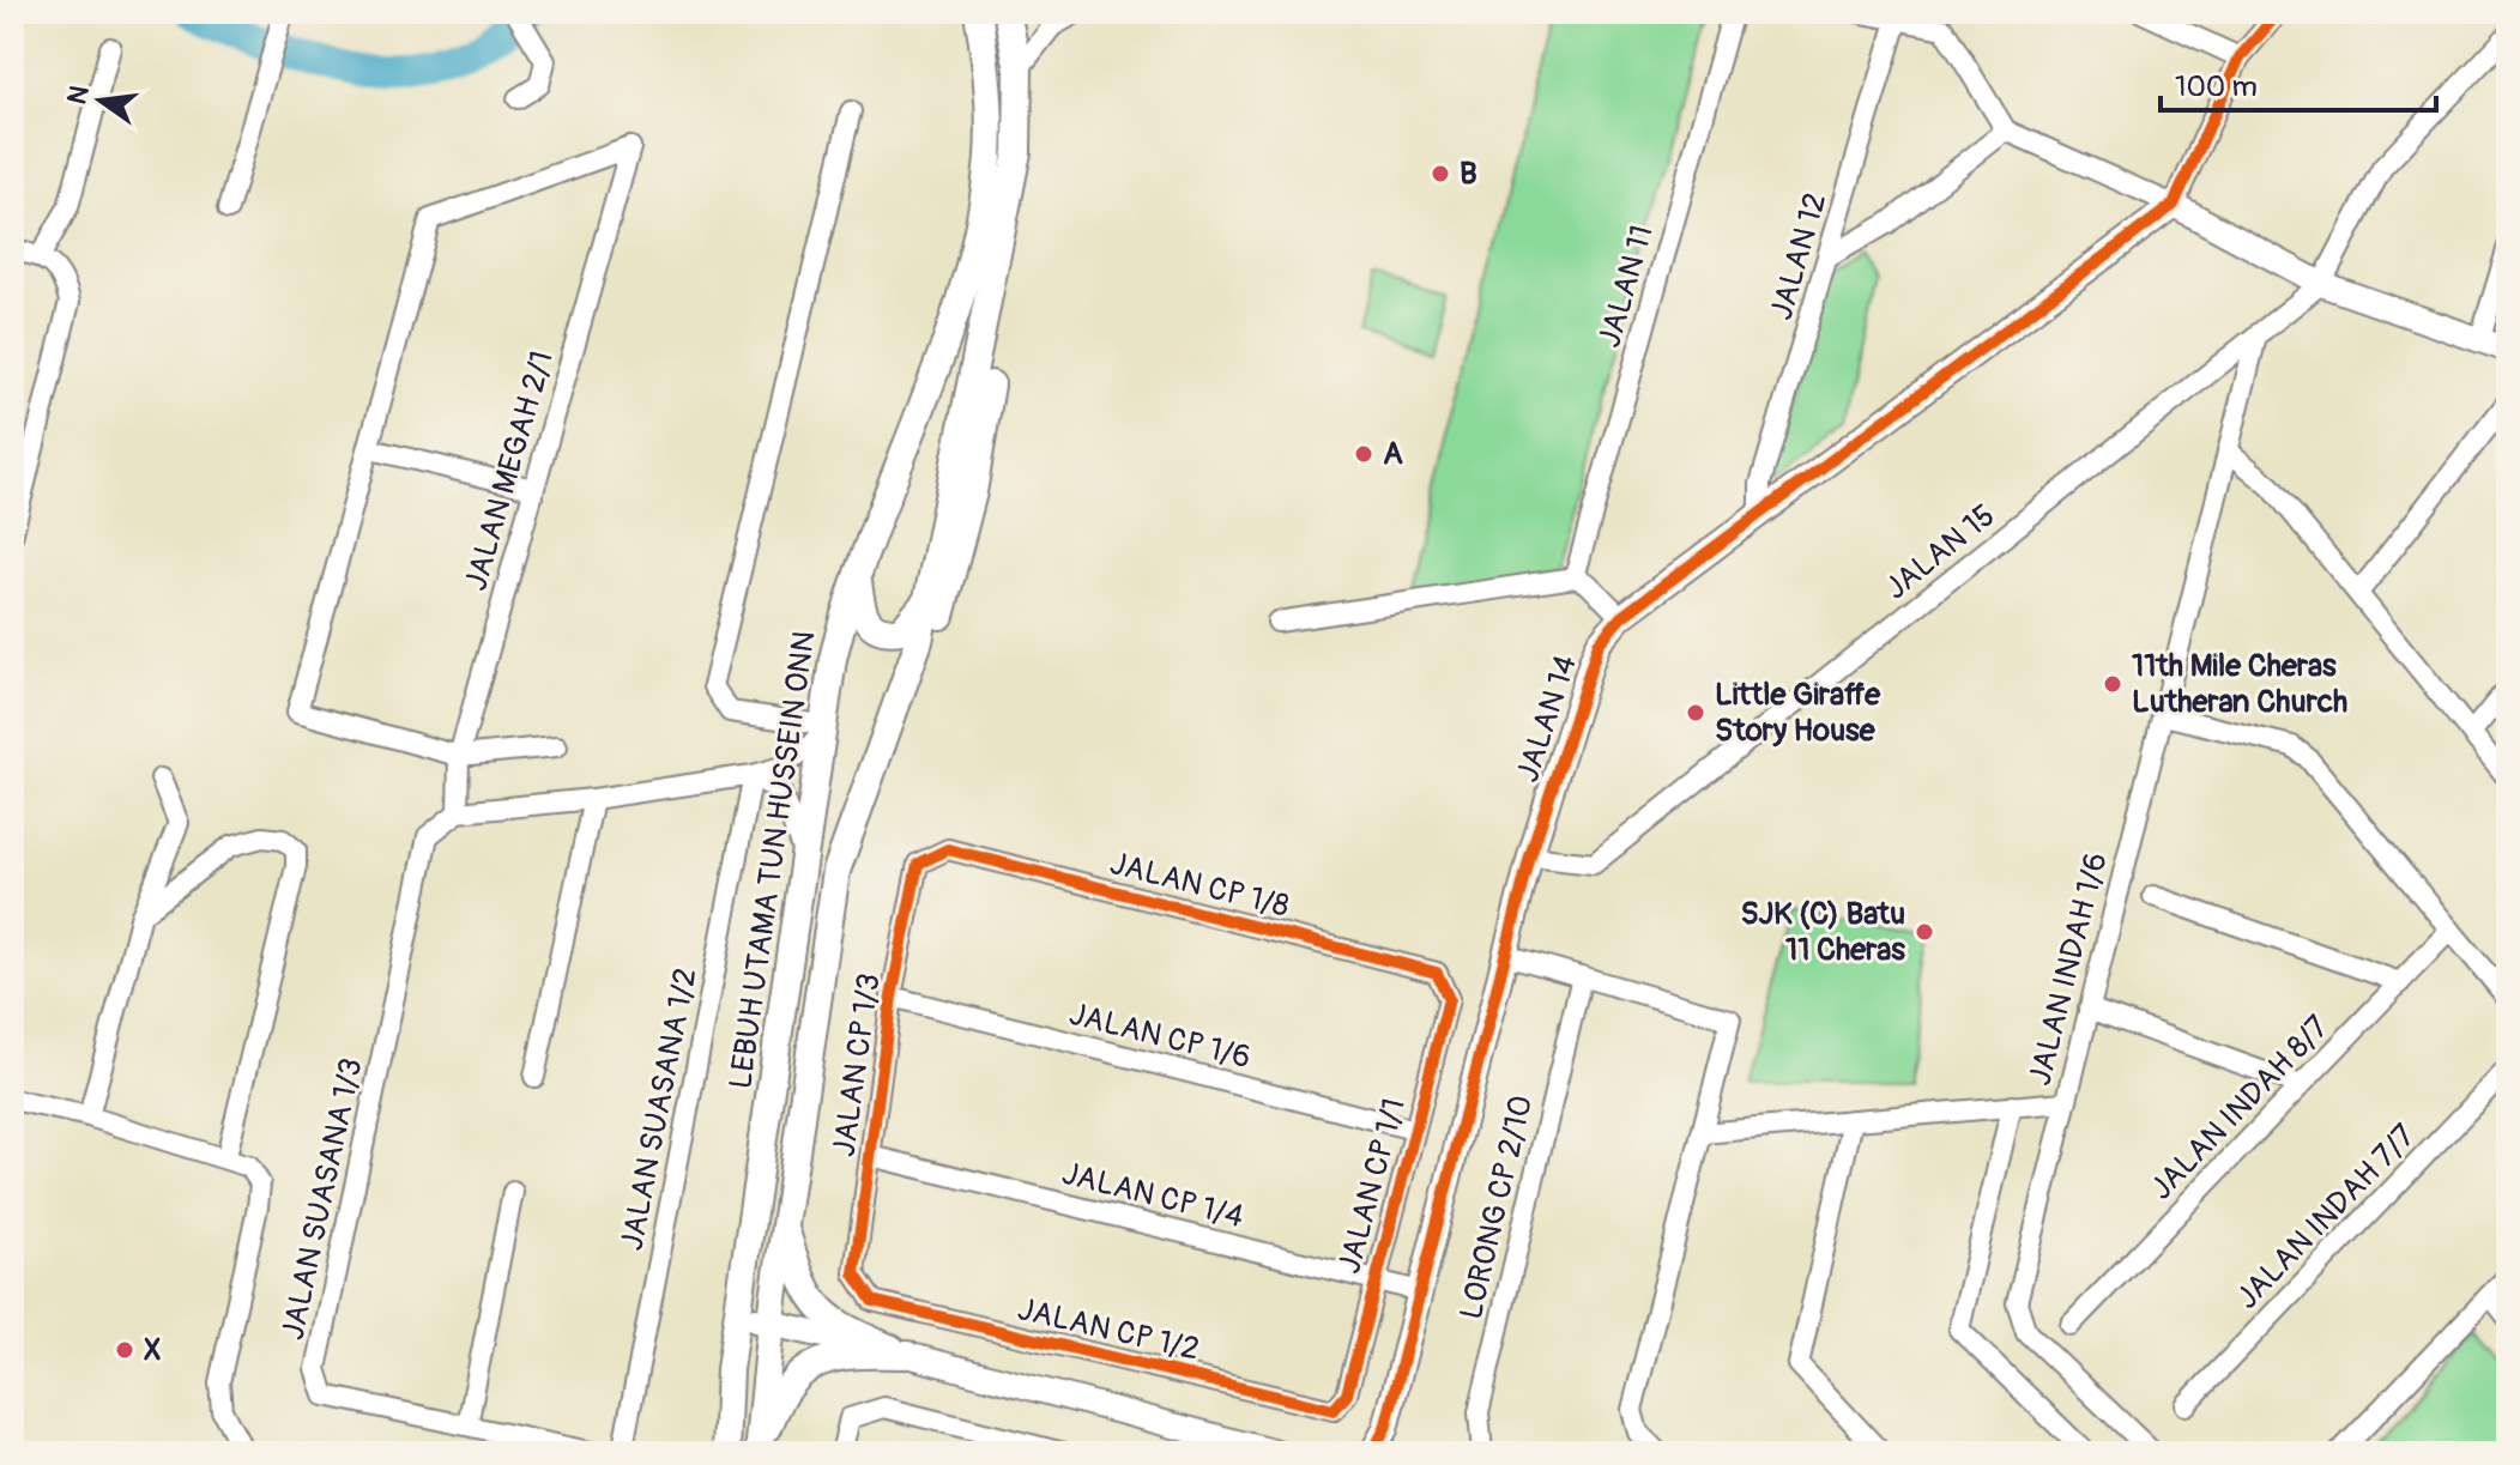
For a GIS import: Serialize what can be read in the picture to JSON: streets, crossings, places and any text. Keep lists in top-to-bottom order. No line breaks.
{"streets":{"main road":["LEBUH UTAMA TUN HUSSEIN ONN"],"street":["JALAN 12","JALAN 11","JALAN MEGAH 2/1","JALAN 15","JALAN 14","JALAN CP 1/8","JALAN INDAH 1/6","JALAN CP 1/6","JALAN CP 1/3","JALAN INDAH 8/7","JALAN SUASANA 1/2","JALAN CP 1/1","JALAN CP 1/4","JALAN SUASANA 1/3","LORONG CP 2/10","JALAN INDAH 7/7","JALAN CP 1/2"]},"crossings":[["JALAN 12","JALAN 14"],["JALAN MEGAH 2/1","JALAN SUASANA 1/3"],["JALAN 15","JALAN 14"],["JALAN 15","JALAN INDAH 1/6"],["JALAN 14","JALAN CP 1/4"],["JALAN CP 1/8","JALAN CP 1/3"],["JALAN CP 1/8","JALAN CP 1/1"],["JALAN CP 1/6","JALAN CP 1/3"],["JALAN CP 1/6","JALAN CP 1/1"],["JALAN CP 1/3","JALAN CP 1/4"],["JALAN CP 1/3","JALAN CP 1/2"],["JALAN CP 1/1","JALAN CP 1/4"],["JALAN CP 1/1","JALAN CP 1/2"]],"places":["B","A","11th Mile Cheras Lutheran Church","Little Giraffe Story House","SJK (C) Batu 11 Cheras","X"],"scale_bar":"100 m","north":"left"}
